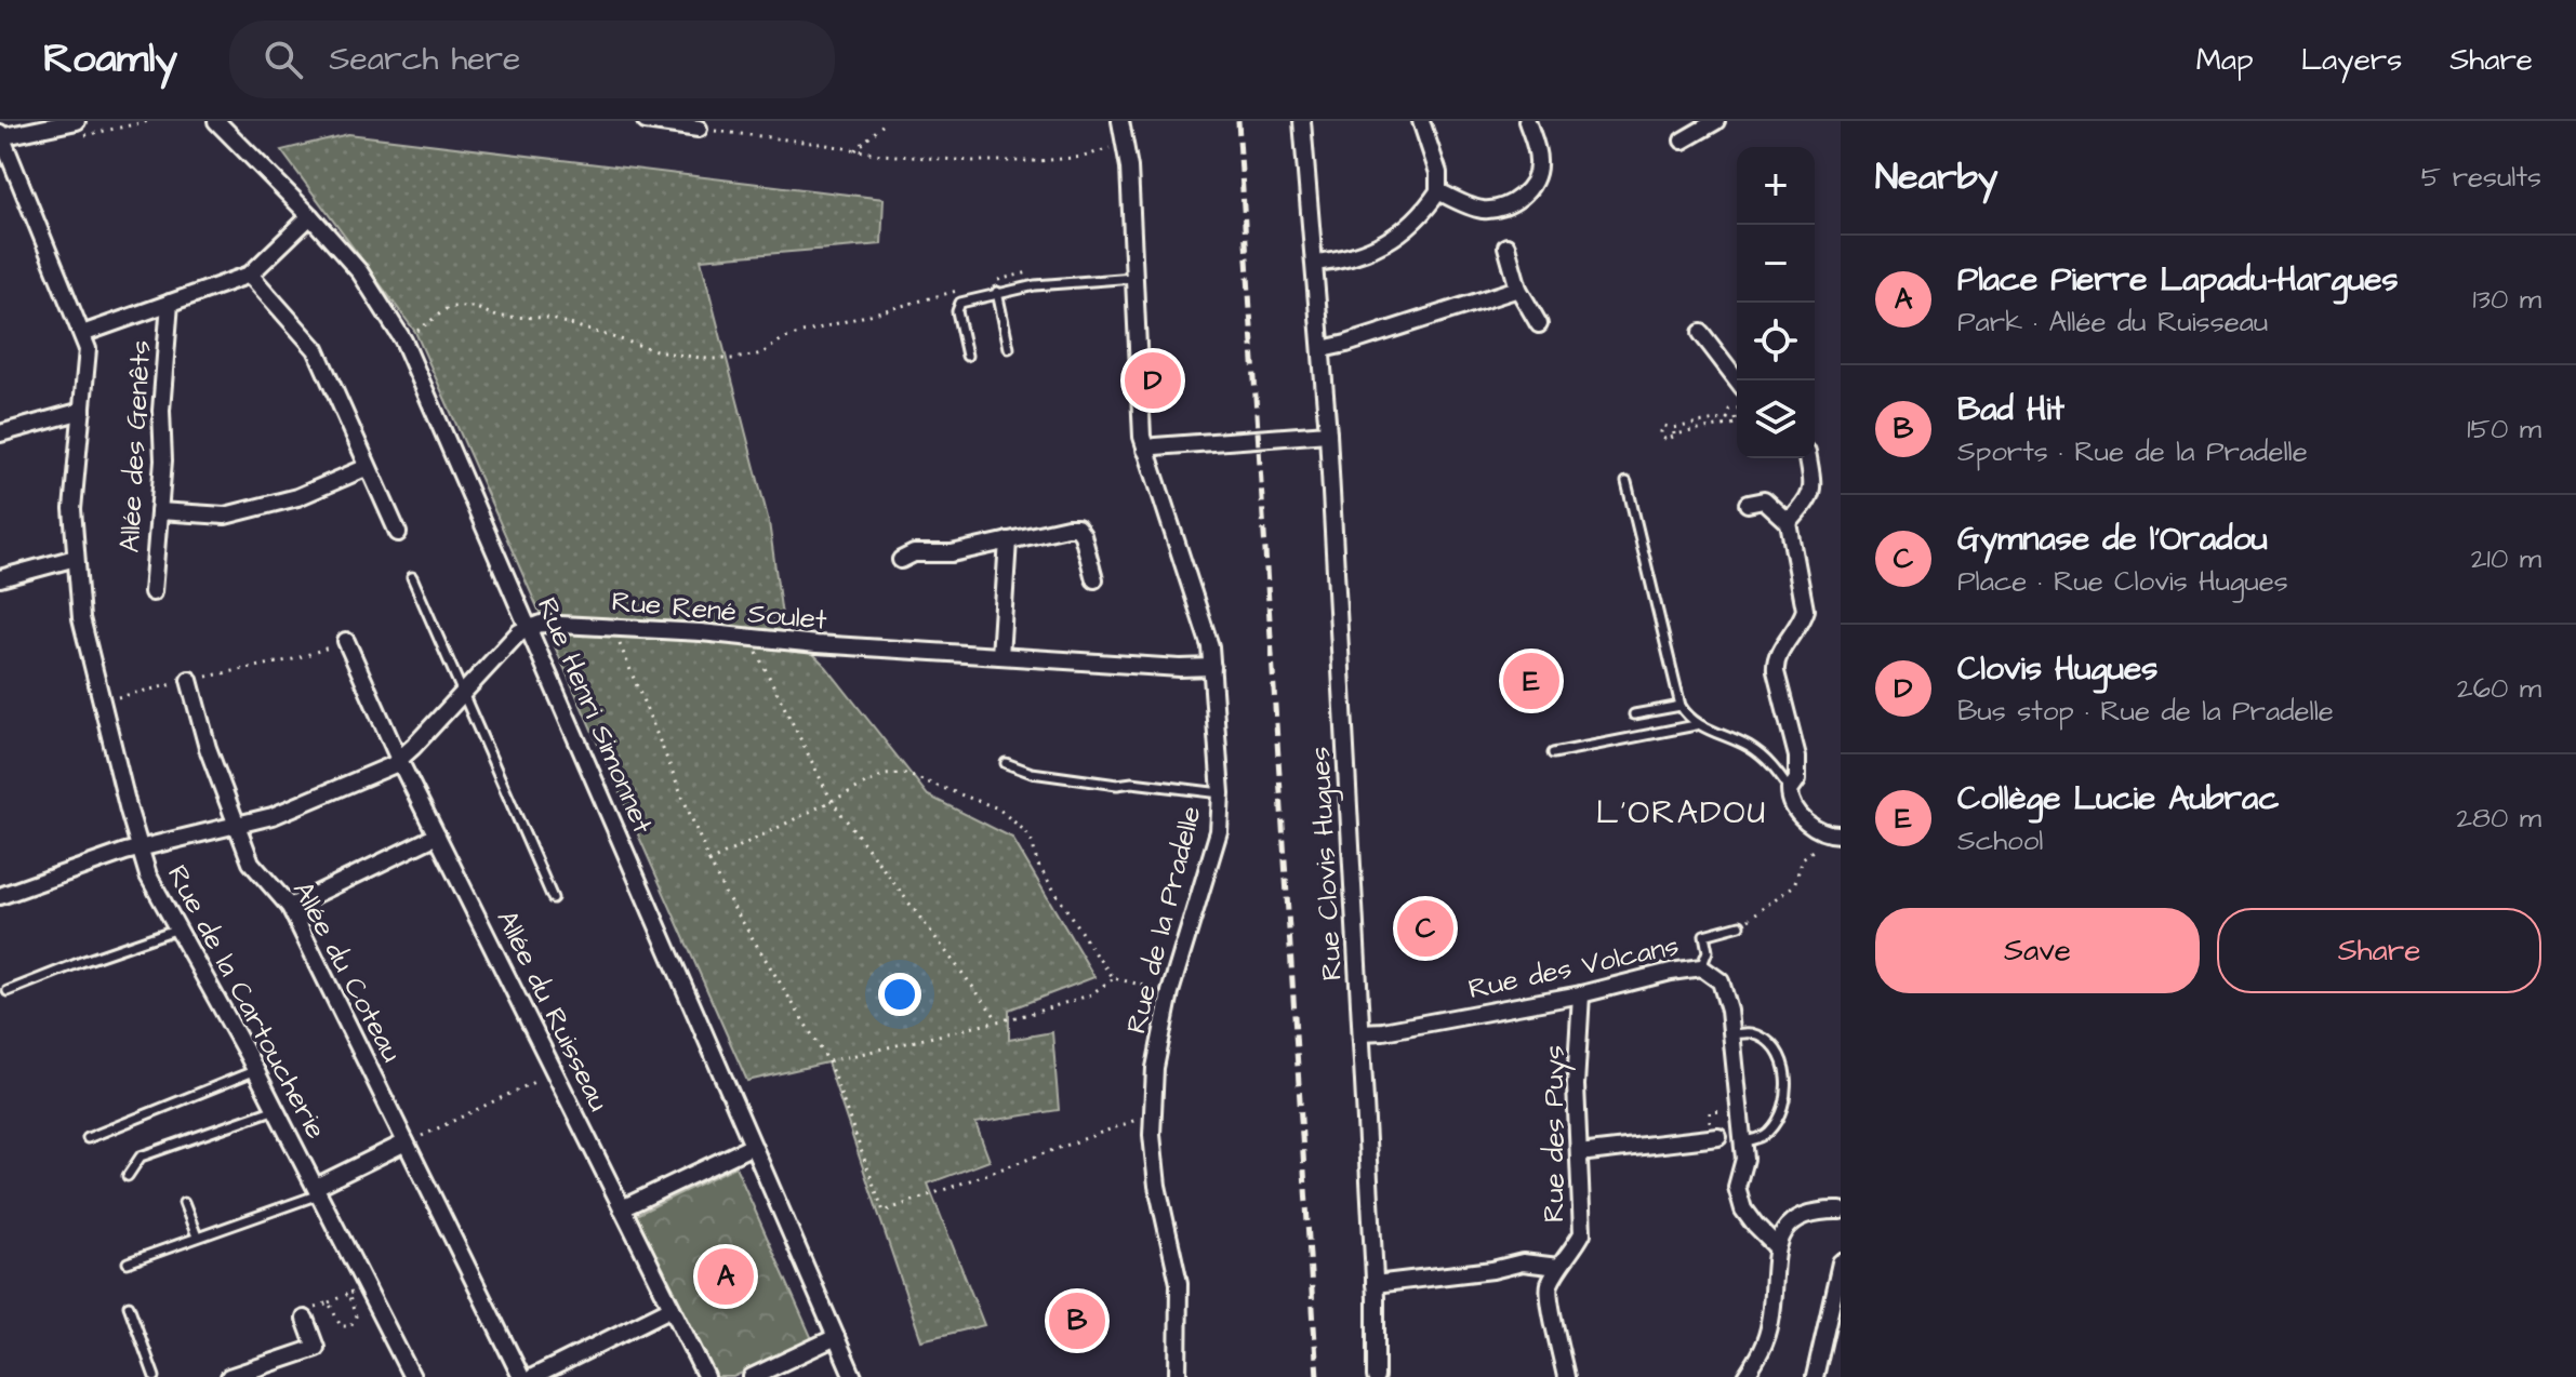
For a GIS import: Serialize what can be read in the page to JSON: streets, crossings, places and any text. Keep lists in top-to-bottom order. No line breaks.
{"streets":{"street":["Allée des Genêts","Rue René Soulet","Rue Henri Simonnet","Rue Clovis Hugues","Rue de la Pradelle","Rue des Volcans","Allée du Coteau","Rue de la Cartoucherie","Allée du Ruisseau","Rue des Puys"]},"crossings":[["Rue René Soulet","Rue Henri Simonnet"],["Rue René Soulet","Rue de la Pradelle"],["Rue Clovis Hugues","Rue des Volcans"],["Rue Clovis Hugues","Rue des Puys"],["Rue des Volcans","Rue des Puys"]],"districts":["L'ORADOU"],"page":{"header":"Roamly","search":"Search here","nav":["Map","Layers","Share"],"heading":["Nearby","5 results"],"map_buttons":["+","−"],"list":[{"mark":"A","name":"Place Pierre Lapadu-Hargues","note":"Park · Allée du Ruisseau","value":"130 m"},{"mark":"B","name":"Bad Hit","note":"Sports · Rue de la Pradelle","value":"150 m"},{"mark":"C","name":"Gymnase de l'Oradou","note":"Place · Rue Clovis Hugues","value":"210 m"},{"mark":"D","name":"Clovis Hugues","note":"Bus stop · Rue de la Pradelle","value":"260 m"},{"mark":"E","name":"Collège Lucie Aubrac","note":"School","value":"280 m"}],"pins":["D","E","C","A","B"],"buttons":["Save","Share"]}}
